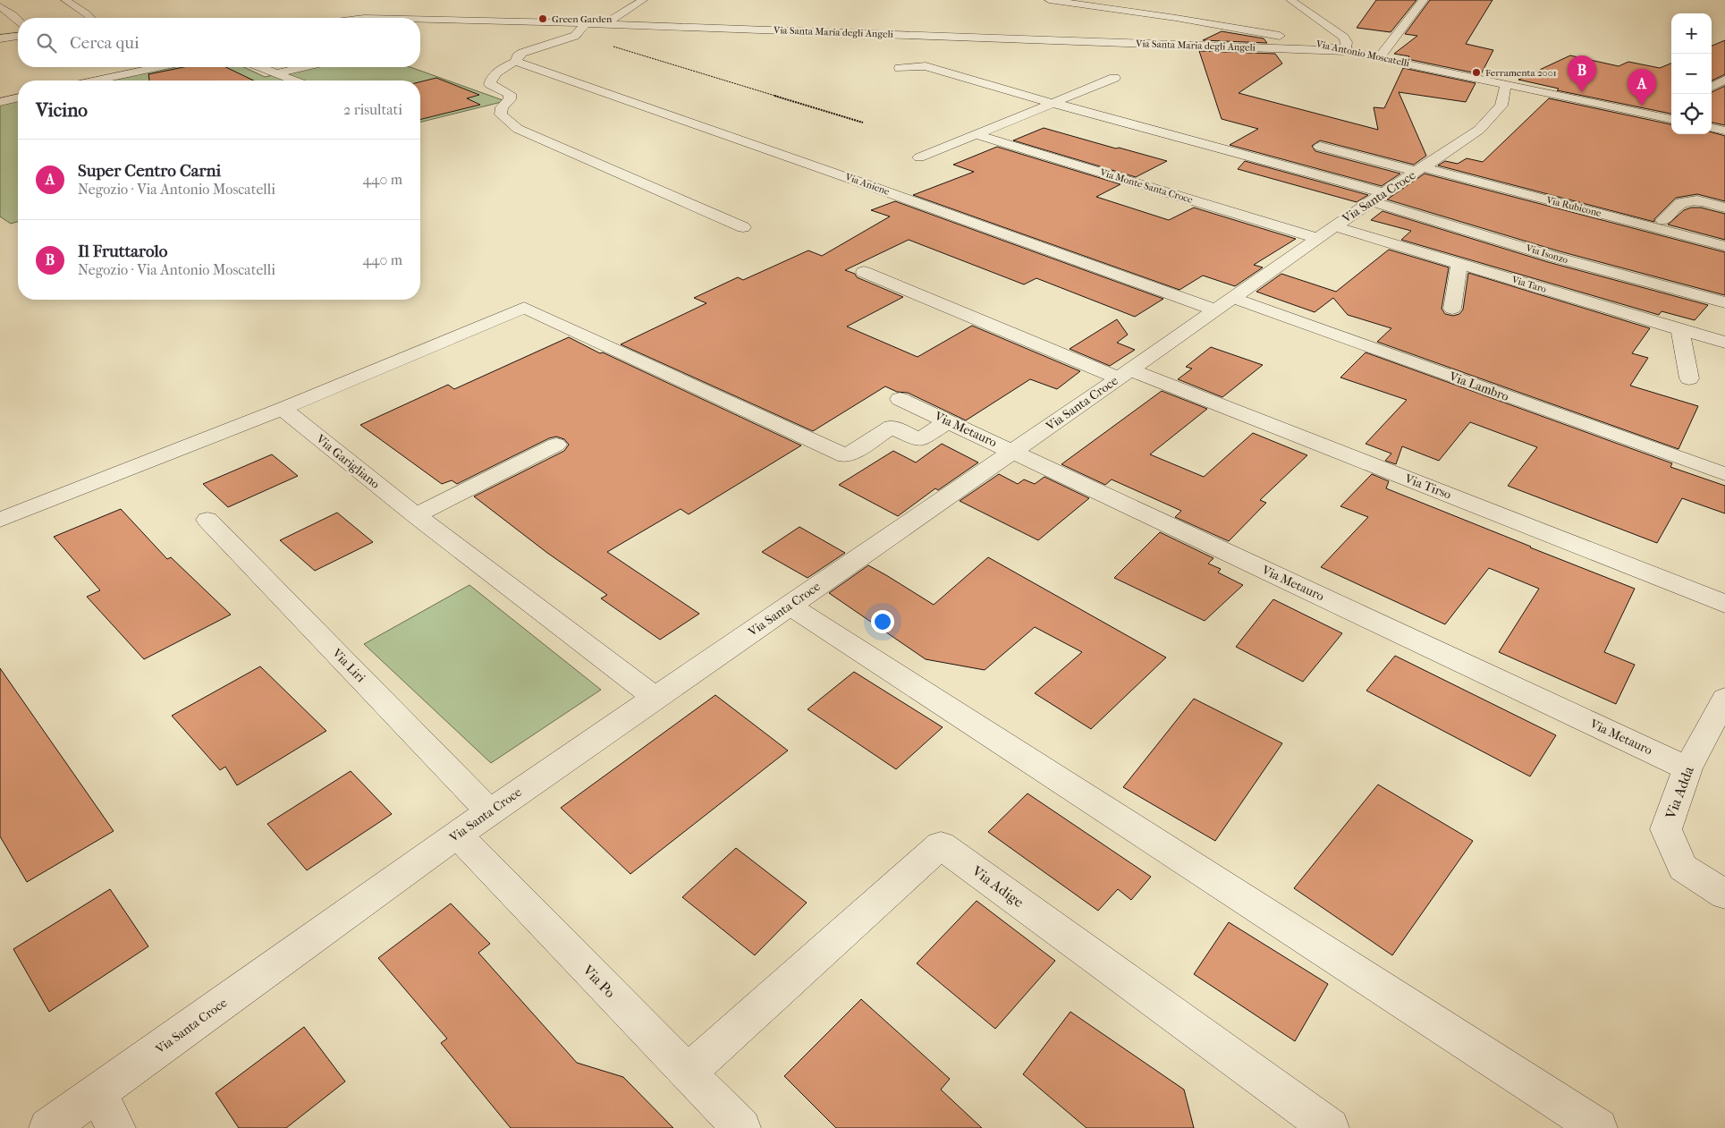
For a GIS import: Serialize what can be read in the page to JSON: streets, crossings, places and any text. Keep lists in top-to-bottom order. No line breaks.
{"streets":{"street":["Via Santa Maria degli Angeli","Via Antonio Moscatelli","Via Aniene","Via Monte Santa Croce","Via Santa Croce","Via Rubicone","Via Isonzo","Via Taro","Via Lambro","Via Metauro","Via Garigliano","Via Tirso","Via Liri","Via Adda","Via Adige","Via Po"]},"crossings":[["Via Santa Maria degli Angeli","Via Antonio Moscatelli"],["Via Antonio Moscatelli","Via Santa Croce"],["Via Aniene","Via Santa Croce"],["Via Aniene","Via Lambro"],["Via Monte Santa Croce","Via Santa Croce"],["Via Monte Santa Croce","Via Taro"],["Via Santa Croce","Via Rubicone"],["Via Santa Croce","Via Isonzo"],["Via Santa Croce","Via Taro"],["Via Santa Croce","Via Lambro"],["Via Santa Croce","Via Metauro"],["Via Santa Croce","Via Garigliano"],["Via Santa Croce","Via Tirso"],["Via Santa Croce","Via Liri"],["Via Santa Croce","Via Po"],["Via Metauro","Via Adda"],["Via Adige","Via Po"]],"places":["Green Garden","Ferramenta 2001"],"page":{"map_buttons":["+","−"],"search":"Cerca qui","pins":["B","A"],"heading":["Vicino","2 risultati"],"list":[{"mark":"A","name":"Super Centro Carni","note":"Negozio · Via Antonio Moscatelli","value":"440 m"},{"mark":"B","name":"Il Fruttarolo","note":"Negozio · Via Antonio Moscatelli","value":"440 m"}]}}
